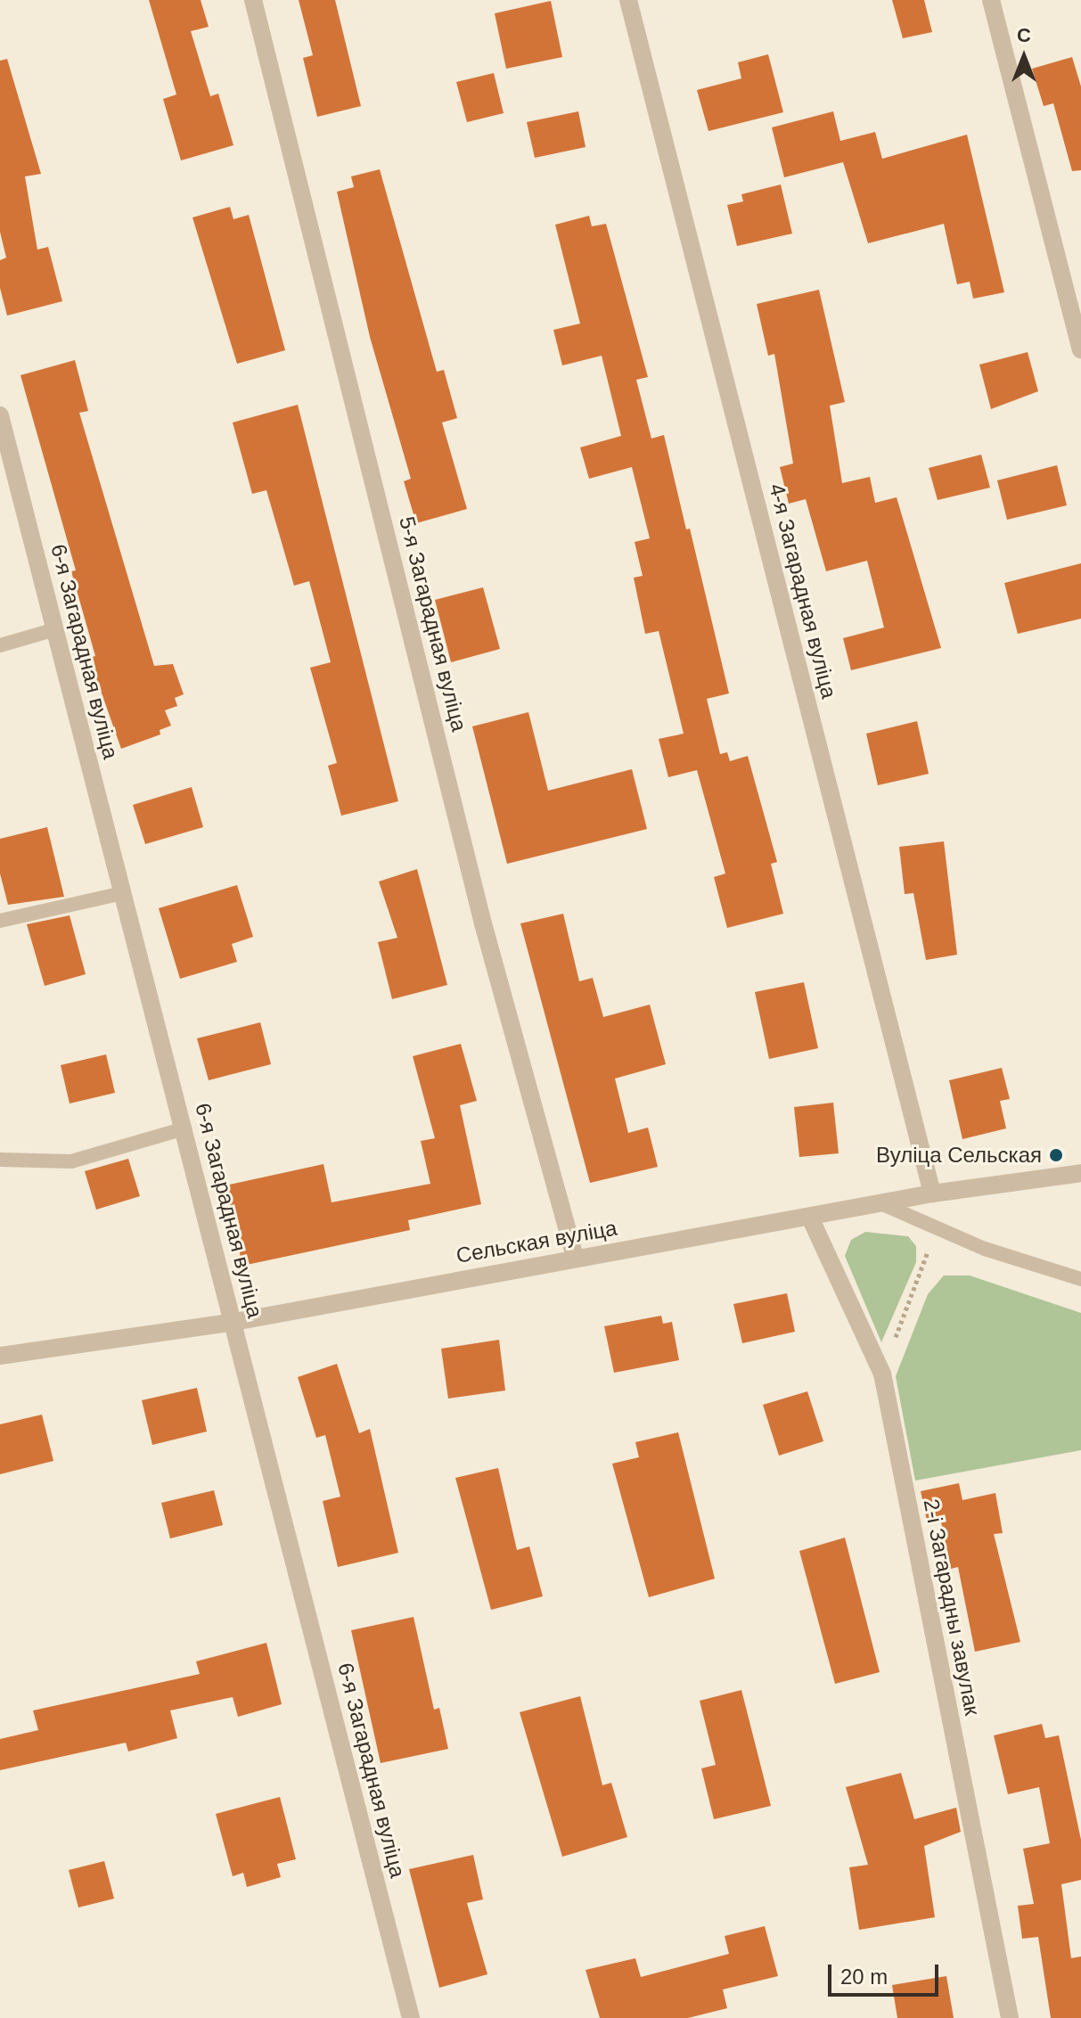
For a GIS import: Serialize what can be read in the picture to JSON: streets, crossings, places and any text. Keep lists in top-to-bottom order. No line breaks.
{"streets":{"street":["4-я Загарадная вуліца","5-я Загарадная вуліца","6-я Загарадная вуліца","Сельская вуліца","2-і Загарадны завулак"]},"crossings":[["4-я Загарадная вуліца","Сельская вуліца"],["5-я Загарадная вуліца","Сельская вуліца"],["6-я Загарадная вуліца","Сельская вуліца"],["Сельская вуліца","2-і Загарадны завулак"]],"places":["Вуліца Сельская"],"scale_bar":"20 m","north":"top"}
